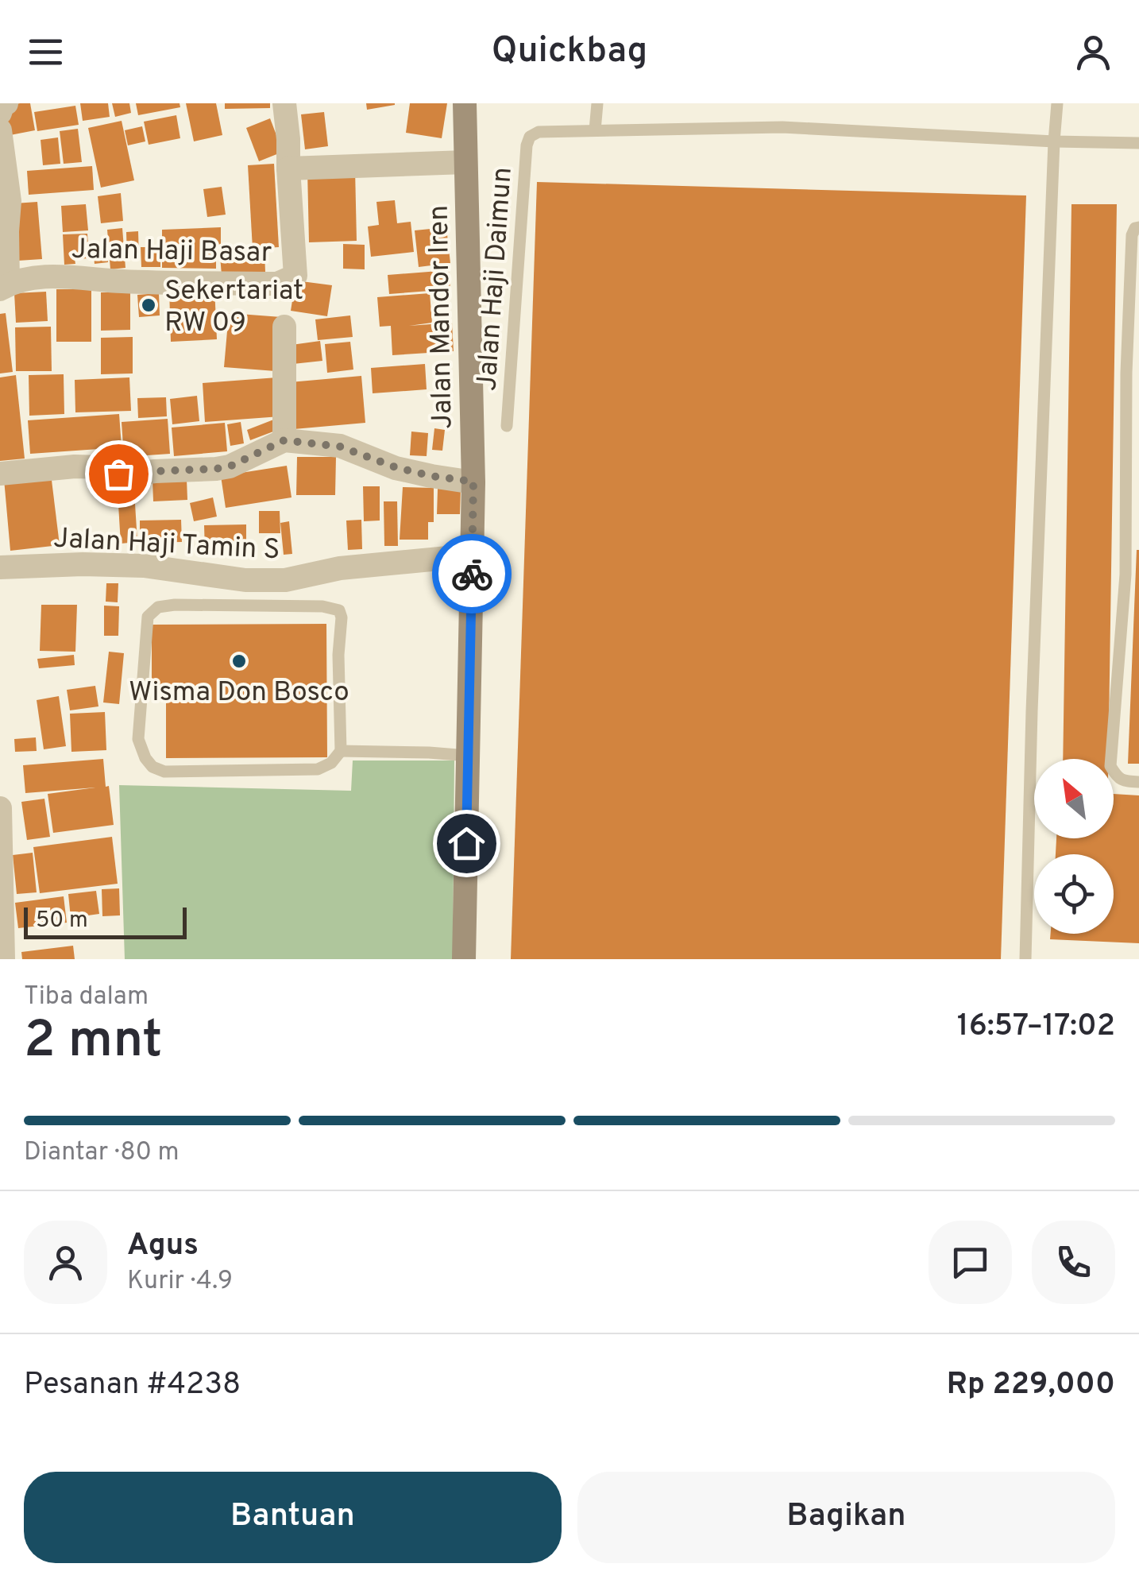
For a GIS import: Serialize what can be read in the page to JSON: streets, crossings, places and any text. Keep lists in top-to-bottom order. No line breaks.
{"streets":{"street":["Jalan Haji Basar","Jalan Mandor Iren","Jalan Haji Tamin S"],"lane":["Jalan Haji Daimun"]},"crossings":[["Jalan Mandor Iren","Jalan Haji Tamin S"]],"places":["Sekertariat RW 09","Wisma Don Bosco"],"scale_bar":"50 m","north":"top left","page":{"header":"Quickbag","scale":"50 m","heading":["2 mnt","Tiba dalam","16:57–17:02"],"panel":["Agus","Kurir · 4.9","Pesanan #4238","Rp 229,000"],"bar":"Diantar · 80 m","buttons":["Bantuan","Bagikan"]}}
